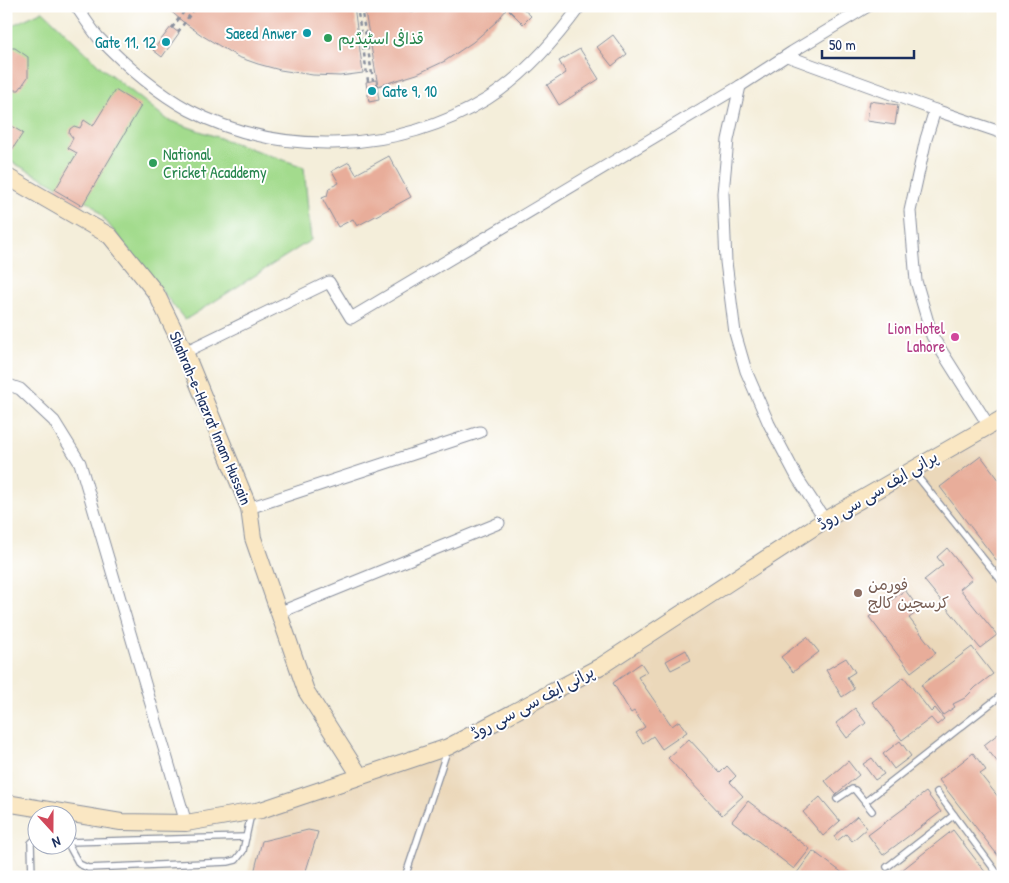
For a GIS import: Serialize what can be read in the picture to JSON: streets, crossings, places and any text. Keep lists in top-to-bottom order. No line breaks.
{"streets":{"street":["Shahrah-e-Hazrat Imam Hussain","پرانی ایف سی سی روڈ"]},"crossings":[["Shahrah-e-Hazrat Imam Hussain","پرانی ایف سی سی روڈ"]],"places":["Saeed Anwer","قذافی اسٹیڈیم","Gate 11, 12","Gate 9, 10","National Cricket Acaddemy","Lion Hotel Lahore","فورمن کرسچین کالج"],"scale_bar":"50 m","north":"bottom"}
